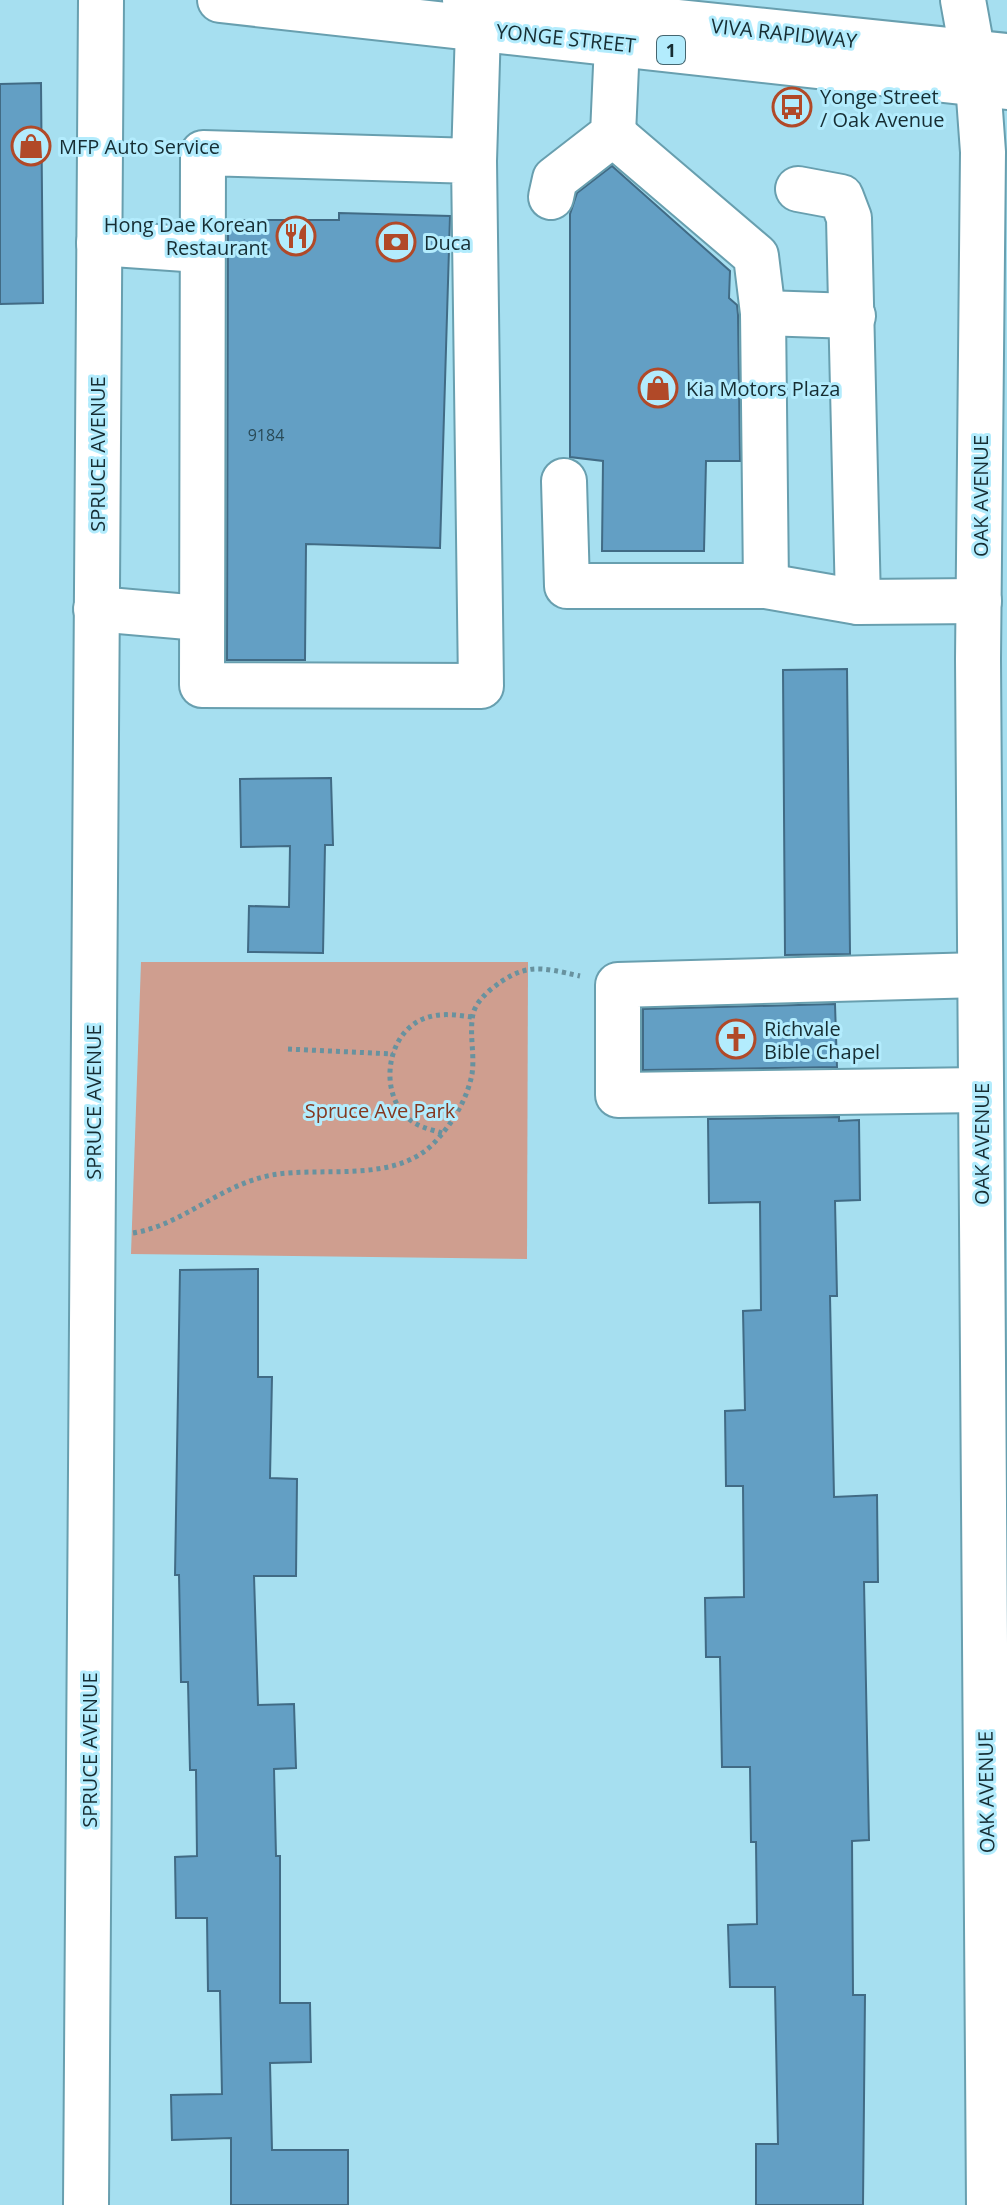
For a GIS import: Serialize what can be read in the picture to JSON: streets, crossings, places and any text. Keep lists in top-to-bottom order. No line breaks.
{"streets":{"street":["VIVA RAPIDWAY","YONGE STREET","1","SPRUCE AVENUE","OAK AVENUE"]},"crossings":[["VIVA RAPIDWAY","YONGE STREET"],["VIVA RAPIDWAY","OAK AVENUE"],["YONGE STREET","OAK AVENUE"]],"parks":["Spruce Ave Park"],"places":{"bus stop":["Yonge Street / Oak Avenue"],"shop":["MFP Auto Service","Kia Motors Plaza"],"restaurant":["Hong Dae Korean Restaurant"],"bank":["Duca"],"church":["Richvale Bible Chapel"]},"house_numbers":["9184"]}
